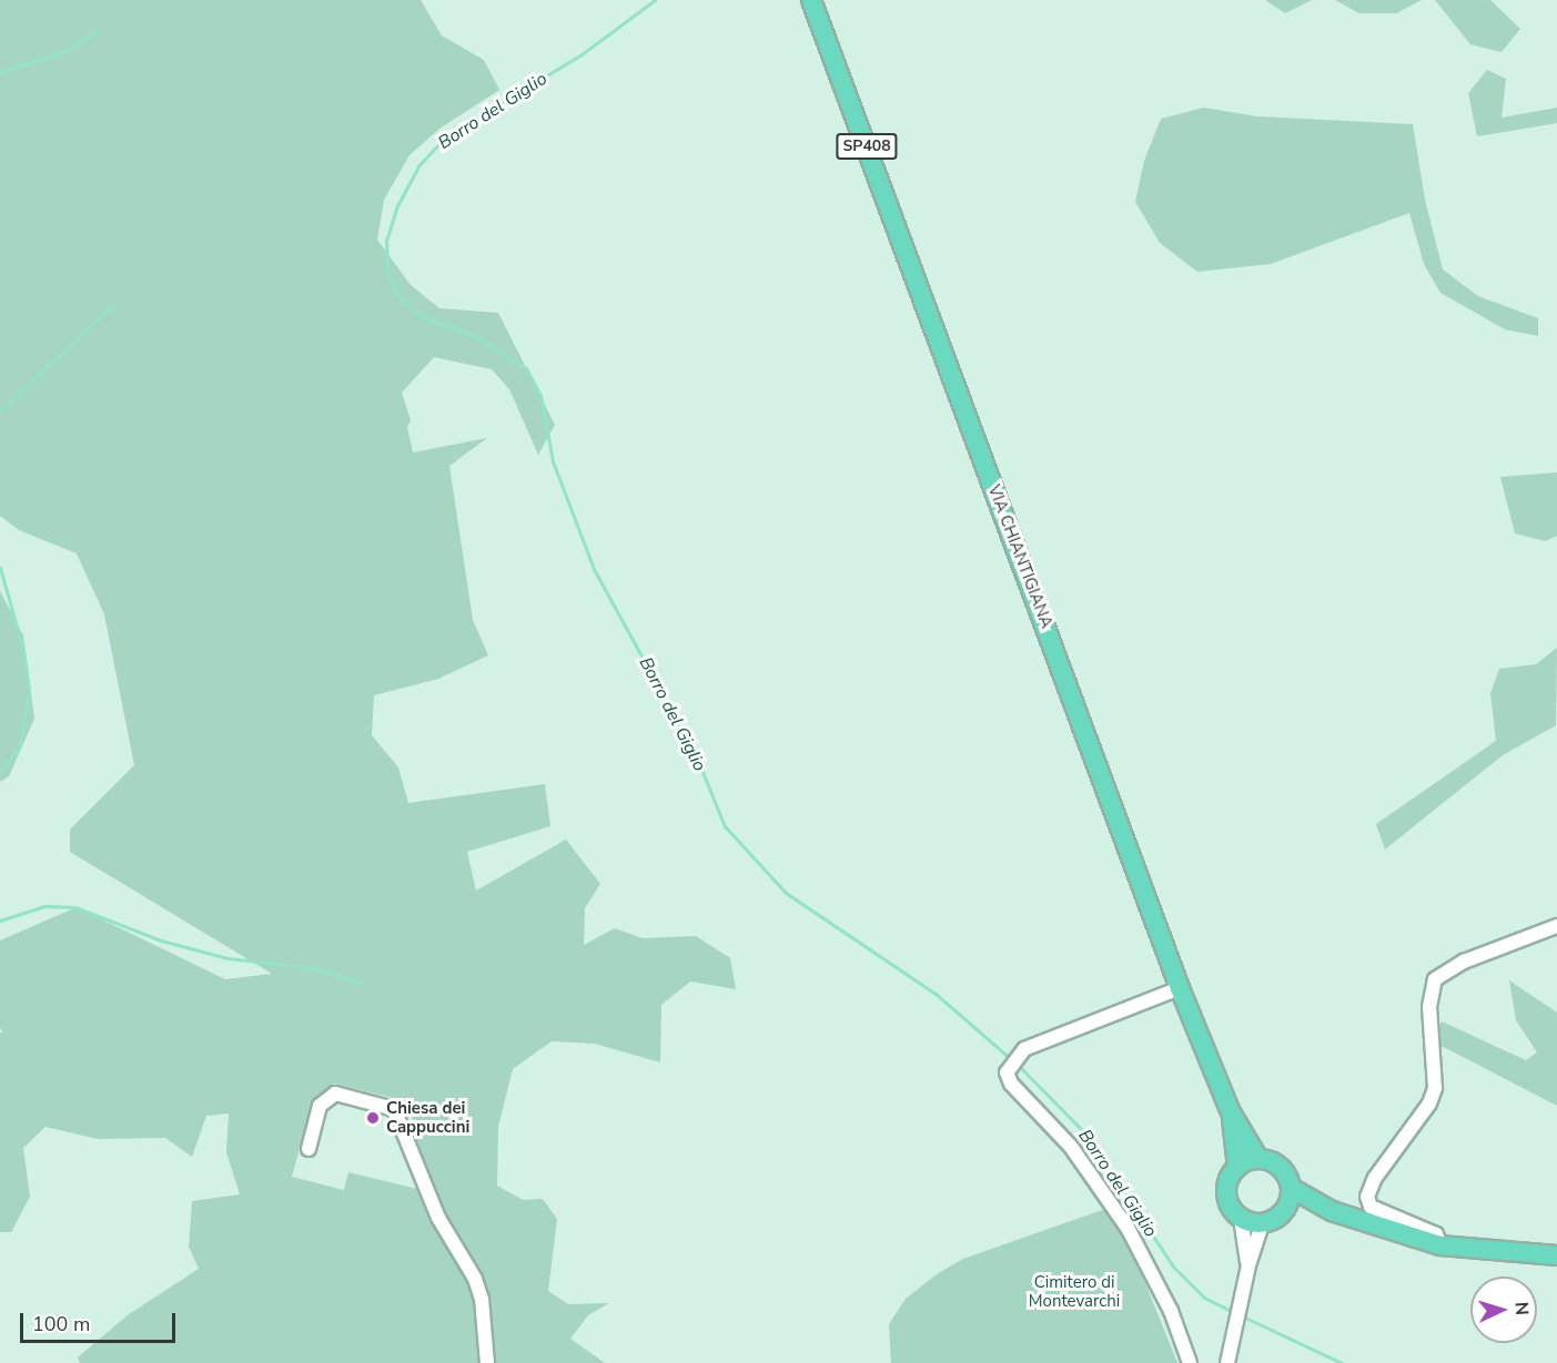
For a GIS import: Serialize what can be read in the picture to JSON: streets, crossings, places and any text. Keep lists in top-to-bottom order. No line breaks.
{"streets":{"main road":["SP408","VIA CHIANTIGIANA"]},"water":["Borro del Giglio"],"parks":["Cimitero di Montevarchi"],"places":["Chiesa dei Cappuccini"],"scale_bar":"100 m","north":"right"}
